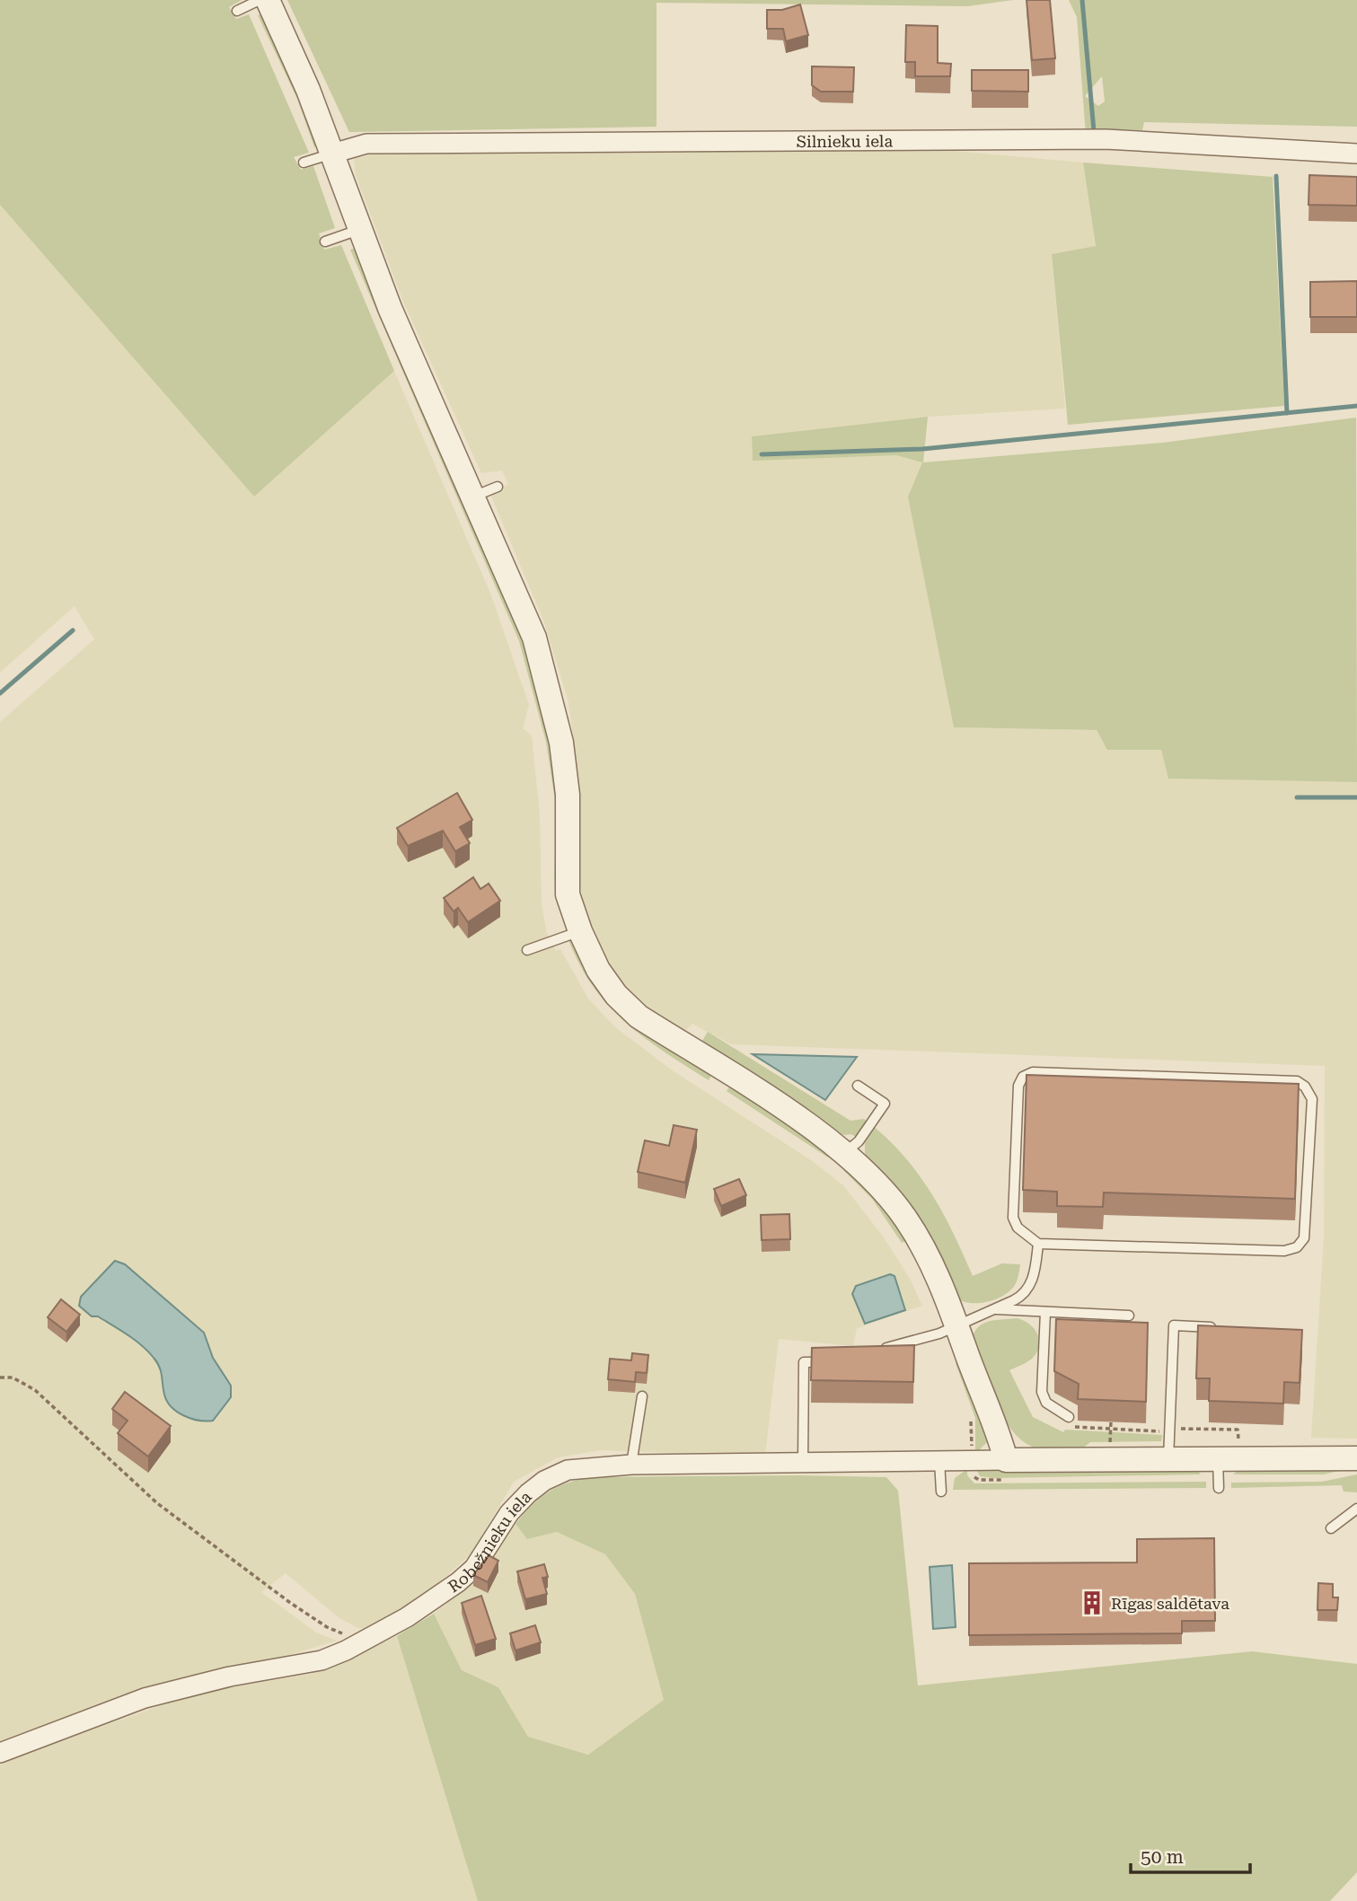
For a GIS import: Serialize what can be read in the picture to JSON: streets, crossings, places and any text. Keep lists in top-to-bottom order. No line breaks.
{"streets":{"street":["Silnieku iela","Robežnieku iela"]},"places":{"building":["Rīgas saldētava"]},"scale_bar":"50 m"}
